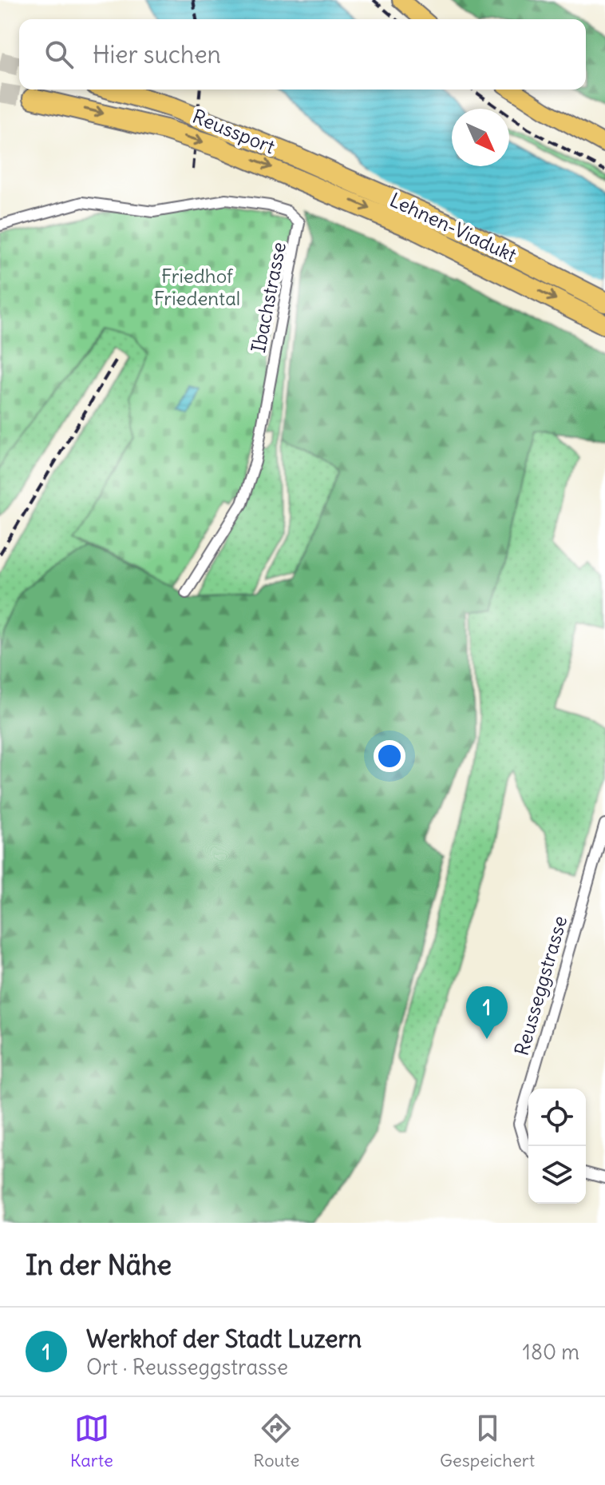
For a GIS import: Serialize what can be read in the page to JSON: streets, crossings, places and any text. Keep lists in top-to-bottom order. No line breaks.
{"streets":{"highway":["Reussport","Lehnen-Viadukt"],"street":["Ibachstrasse","Reusseggstrasse"]},"crossings":[["Reussport","Lehnen-Viadukt"]],"parks":["Friedhof Friedental"],"north":"bottom right","page":{"search":"Hier suchen","pins":"1","heading":"In der Nähe","list":[{"mark":"1","name":"Werkhof der Stadt Luzern","note":"Ort · Reusseggstrasse","value":"180 m"}],"nav":["Karte","Route","Gespeichert"]}}
